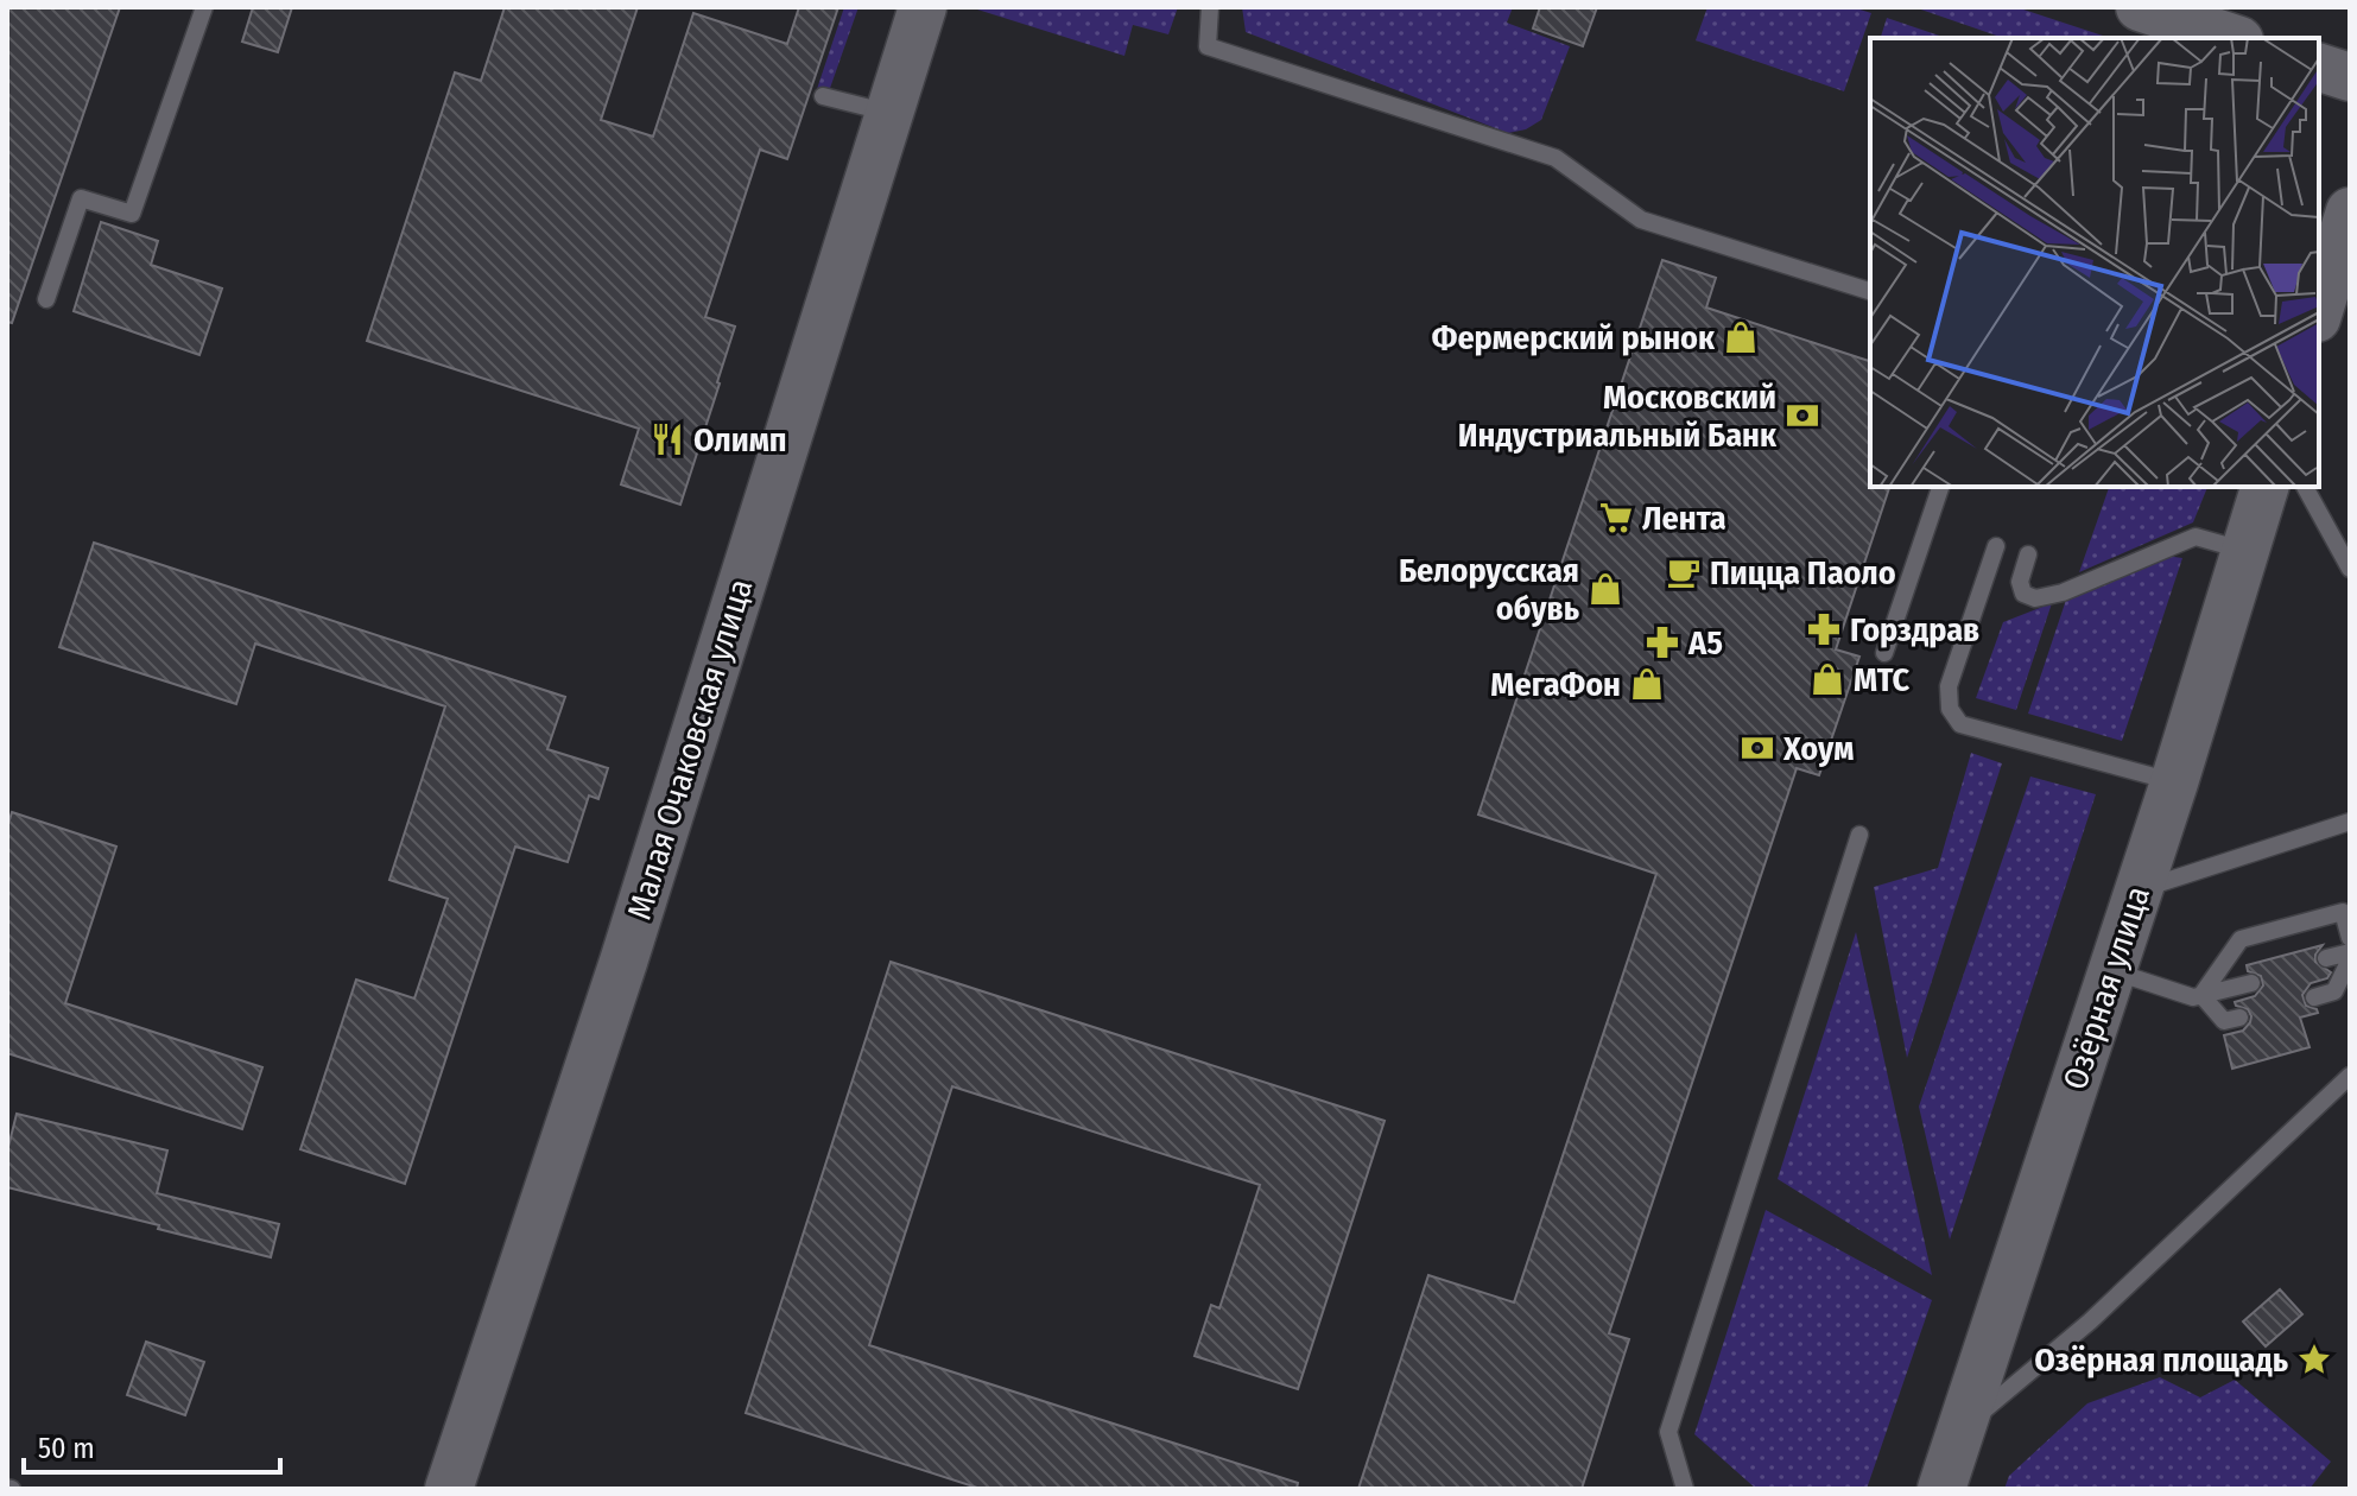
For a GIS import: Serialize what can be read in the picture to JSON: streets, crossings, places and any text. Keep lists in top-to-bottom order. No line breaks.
{"streets":{"street":["Малая Очаковская улица","Озёрная улица"]},"places":{"shop":["Фермерский рынок","Белорусская обувь","МТС","МегаФон"],"bank":["Московский Индустриальный Банк","Хоум"],"restaurant":["Олимп"],"supermarket":["Лента"],"cafe":["Пицца Паоло"],"pharmacy":["Горздрав","А5"],"place":["Озёрная площадь"]},"scale_bar":"50 m"}
